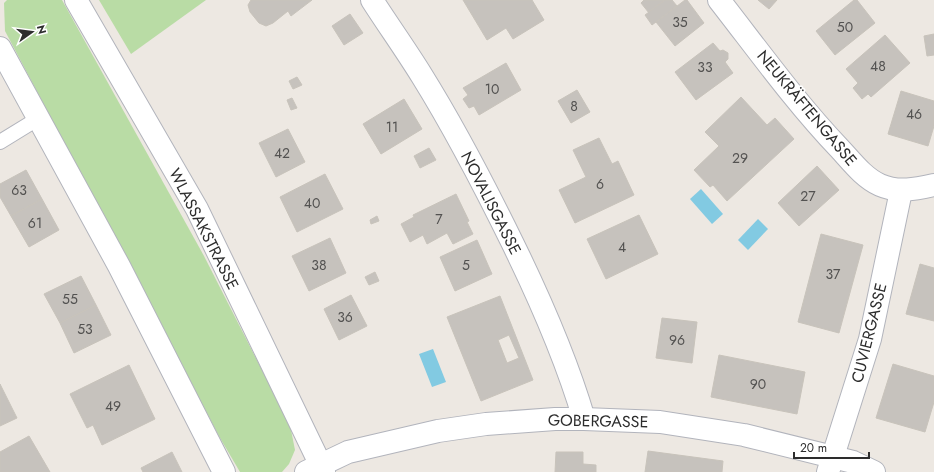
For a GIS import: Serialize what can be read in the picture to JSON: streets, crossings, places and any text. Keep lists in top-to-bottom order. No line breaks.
{"streets":{"street":["NEUKRÄFTENGASSE","NOVALISGASSE","WLASSAKSTRASSE","CUVIERGASSE","GOBERGASSE"]},"crossings":[["NEUKRÄFTENGASSE","CUVIERGASSE"],["NOVALISGASSE","GOBERGASSE"],["WLASSAKSTRASSE","GOBERGASSE"],["CUVIERGASSE","GOBERGASSE"]],"house_numbers":["35","50","48","33","10","8","46","11","42","29","6","63","27","40","7","61","4","38","5","37","55","36","53","96","90","49"],"scale_bar":"20 m","north":"right"}
